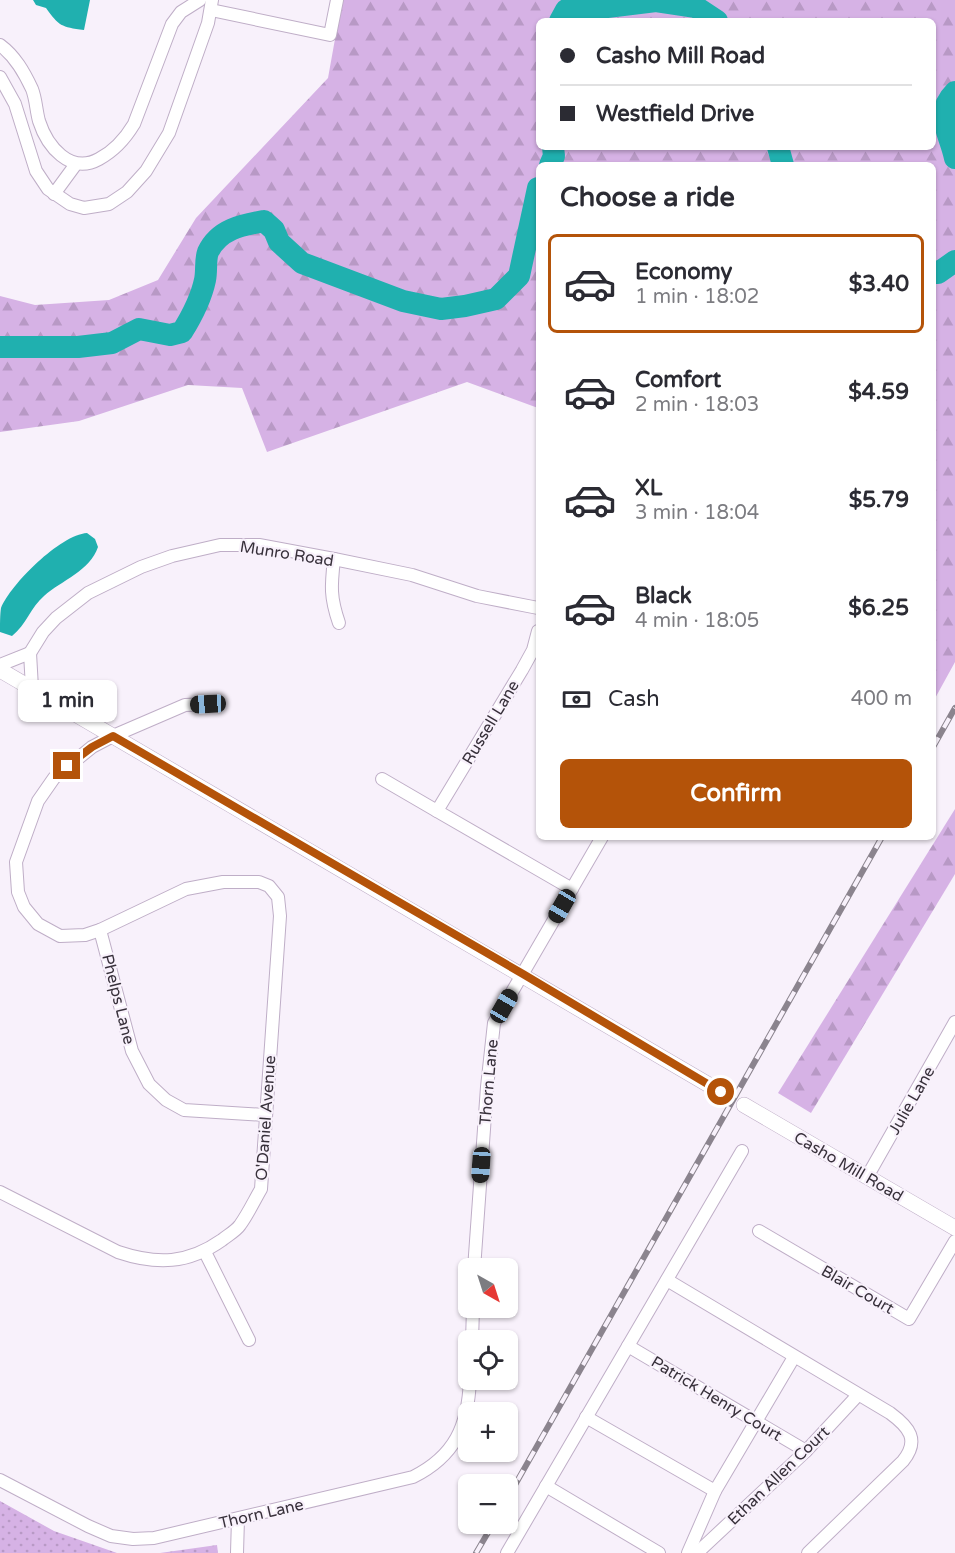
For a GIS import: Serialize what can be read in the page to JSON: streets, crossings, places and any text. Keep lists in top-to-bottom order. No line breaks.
{"streets":{"street":["Munro Road","Russell Lane","Phelps Lane","Thorn Lane","Julie Lane","O'Daniel Avenue","Casho Mill Road","Blair Court","Patrick Henry Court","Ethan Allen Court"]},"crossings":[["Phelps Lane","O'Daniel Avenue"],["Julie Lane","Casho Mill Road"],["Patrick Henry Court","Ethan Allen Court"]],"north":"bottom right","page":{"banner":["Casho Mill Road","Westfield Drive"],"heading":"Choose a ride","list":[{"name":"Economy","note":"1 min · 18:02","value":"$3.40"},{"name":"Comfort","note":"2 min · 18:03","value":"$4.59"},{"name":"XL","note":"3 min · 18:04","value":"$5.79"},{"name":"Black","note":"4 min · 18:05","value":"$6.25"}],"pay":["Cash","400 m"],"bubble":"1 min","buttons":"Confirm","map_buttons":["+","−"]}}
